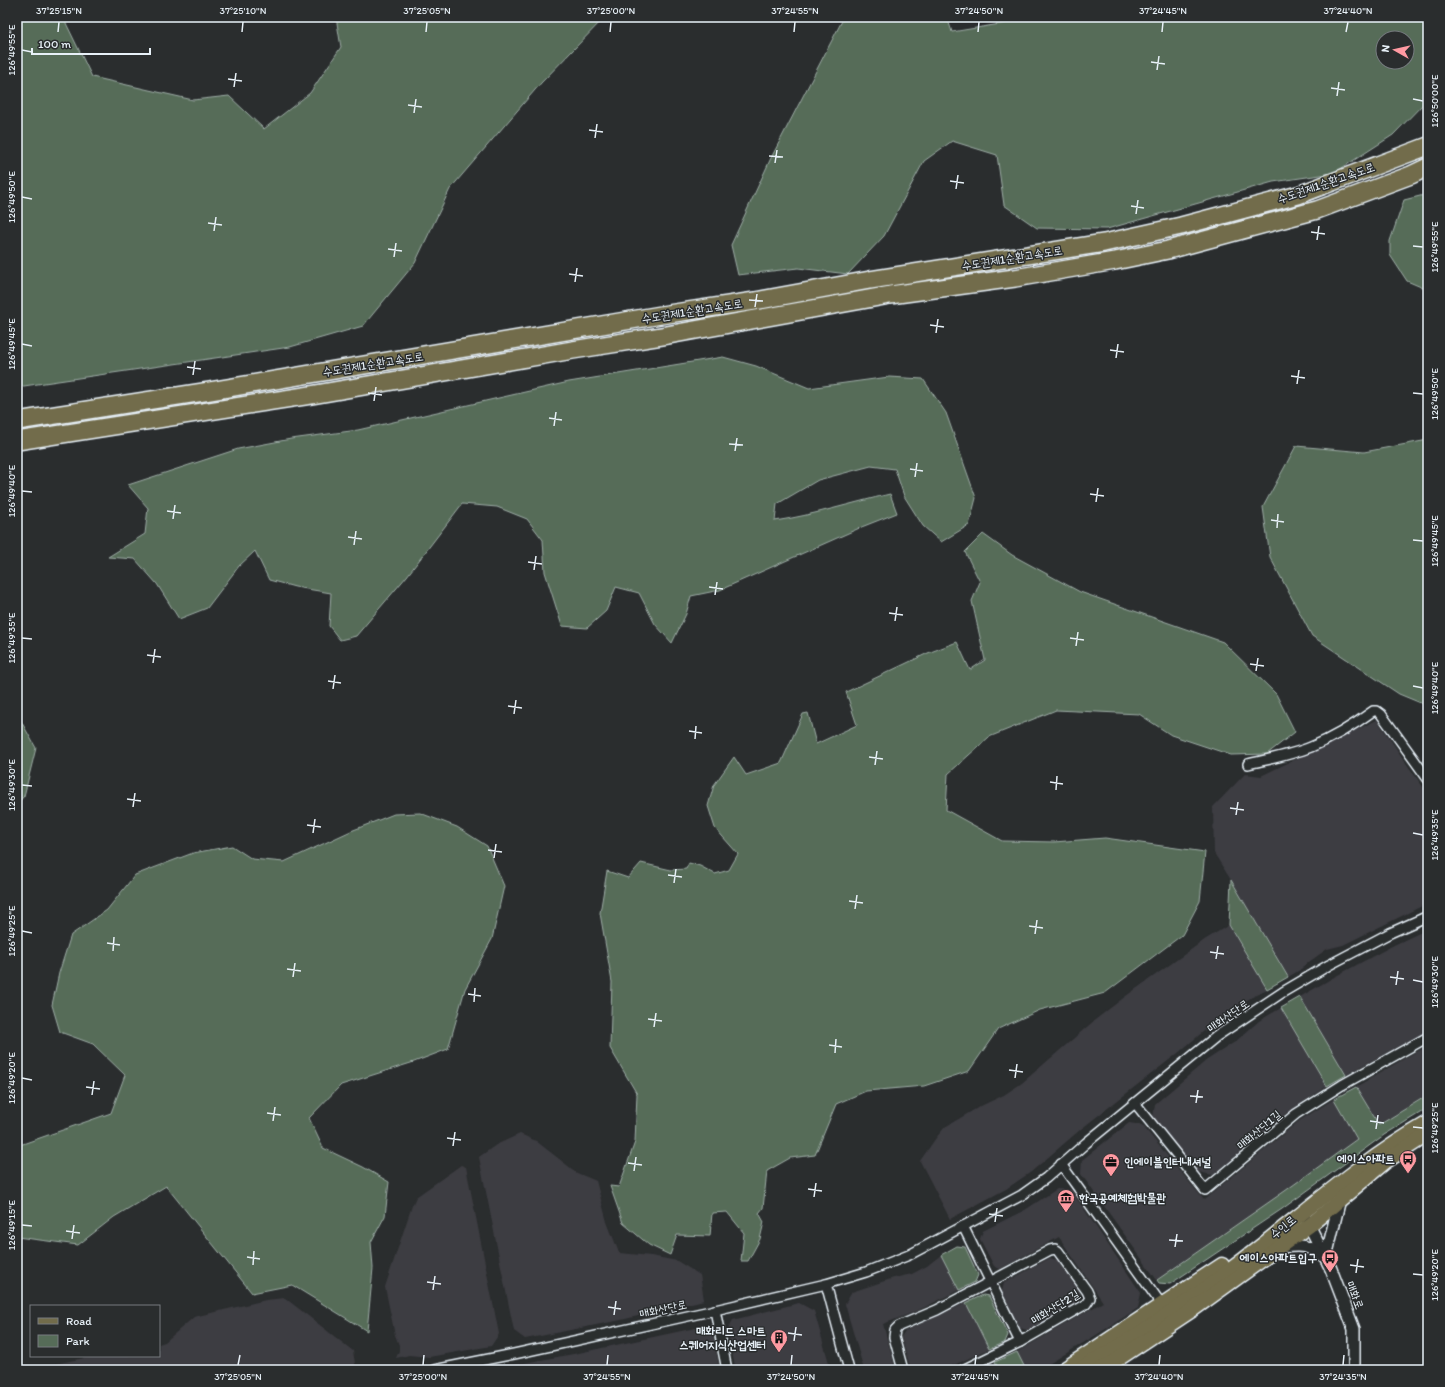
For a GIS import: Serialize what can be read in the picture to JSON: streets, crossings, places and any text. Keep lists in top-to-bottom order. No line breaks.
{"streets":{"highway":["수도권제1순환고속도로"],"main road":["수인로"],"street":["매화산단로","매화산단1길","매화로","매화산단2길"]},"crossings":[["매화산단로","매화산단1길"],["수인로","매화로"]],"places":{"bus stop":["에이스아파트","에이스아파트입구"],"office":["인에이블인터내셔널"],"museum":["한국공예체험박물관"],"building":["매화리드 스마트 스퀘어지식산업센터"]},"legend":["Road","Park"],"scale_bar":"100 m","north":"left","coordinates":["37°25'15\"N","37°25'10\"N","37°25'05\"N","37°25'00\"N","37°24'55\"N","37°24'50\"N","37°24'45\"N","37°24'40\"N","126°49'55\"E","126°50'00\"E","126°49'50\"E","126°49'45\"E","126°49'40\"E","126°49'35\"E","126°49'30\"E","126°49'25\"E","126°49'20\"E","126°49'15\"E","37°24'35\"N"]}
